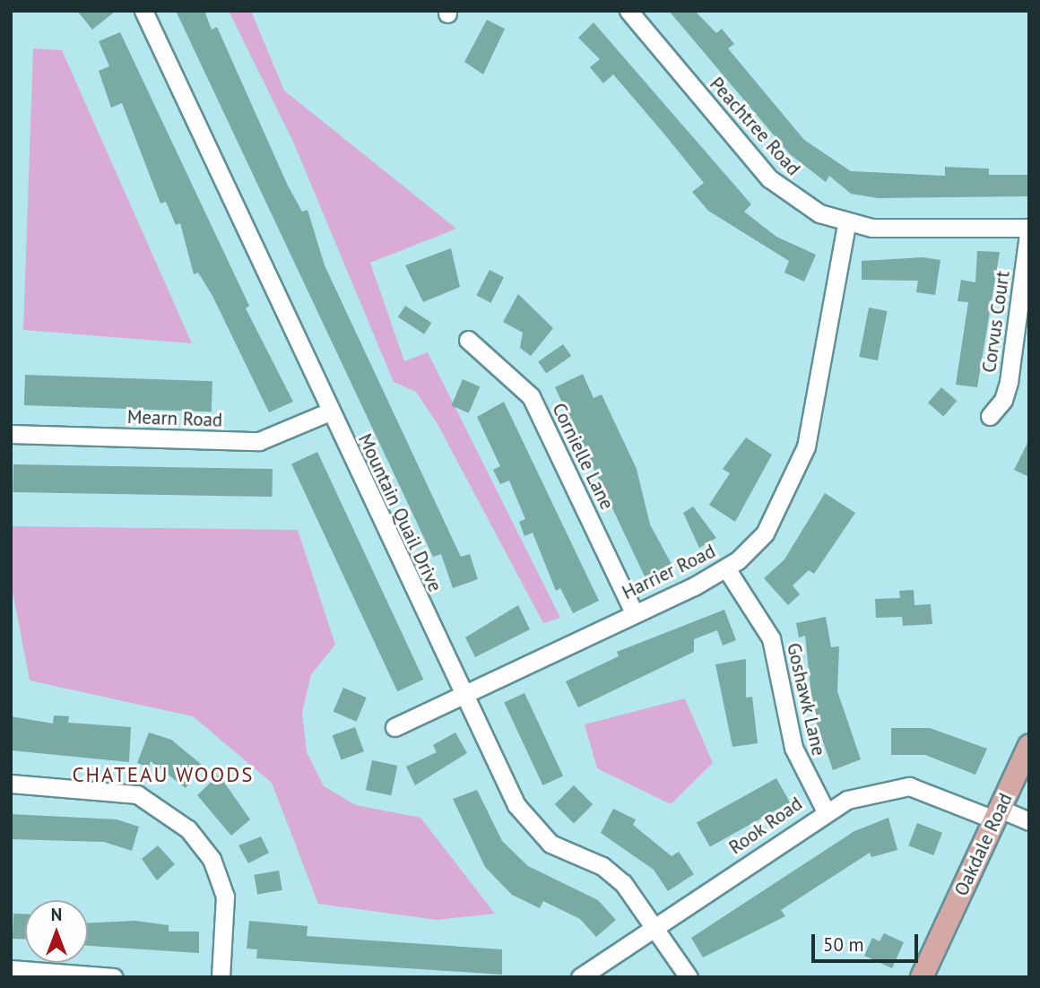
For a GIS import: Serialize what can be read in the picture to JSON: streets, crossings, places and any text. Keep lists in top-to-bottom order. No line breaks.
{"streets":{"main road":["Oakdale Road"],"street":["Peachtree Road","Corvus Court","Mearn Road","Cornielle Lane","Mountain Quail Drive","Harrier Road","Goshawk Lane","Rook Road"]},"crossings":[["Peachtree Road","Corvus Court"],["Peachtree Road","Harrier Road"],["Mearn Road","Mountain Quail Drive"],["Cornielle Lane","Harrier Road"],["Mountain Quail Drive","Harrier Road"],["Mountain Quail Drive","Rook Road"],["Harrier Road","Goshawk Lane"],["Goshawk Lane","Rook Road"],["Rook Road","Oakdale Road"]],"districts":["CHATEAU WOODS"],"scale_bar":"50 m","north":"top"}
